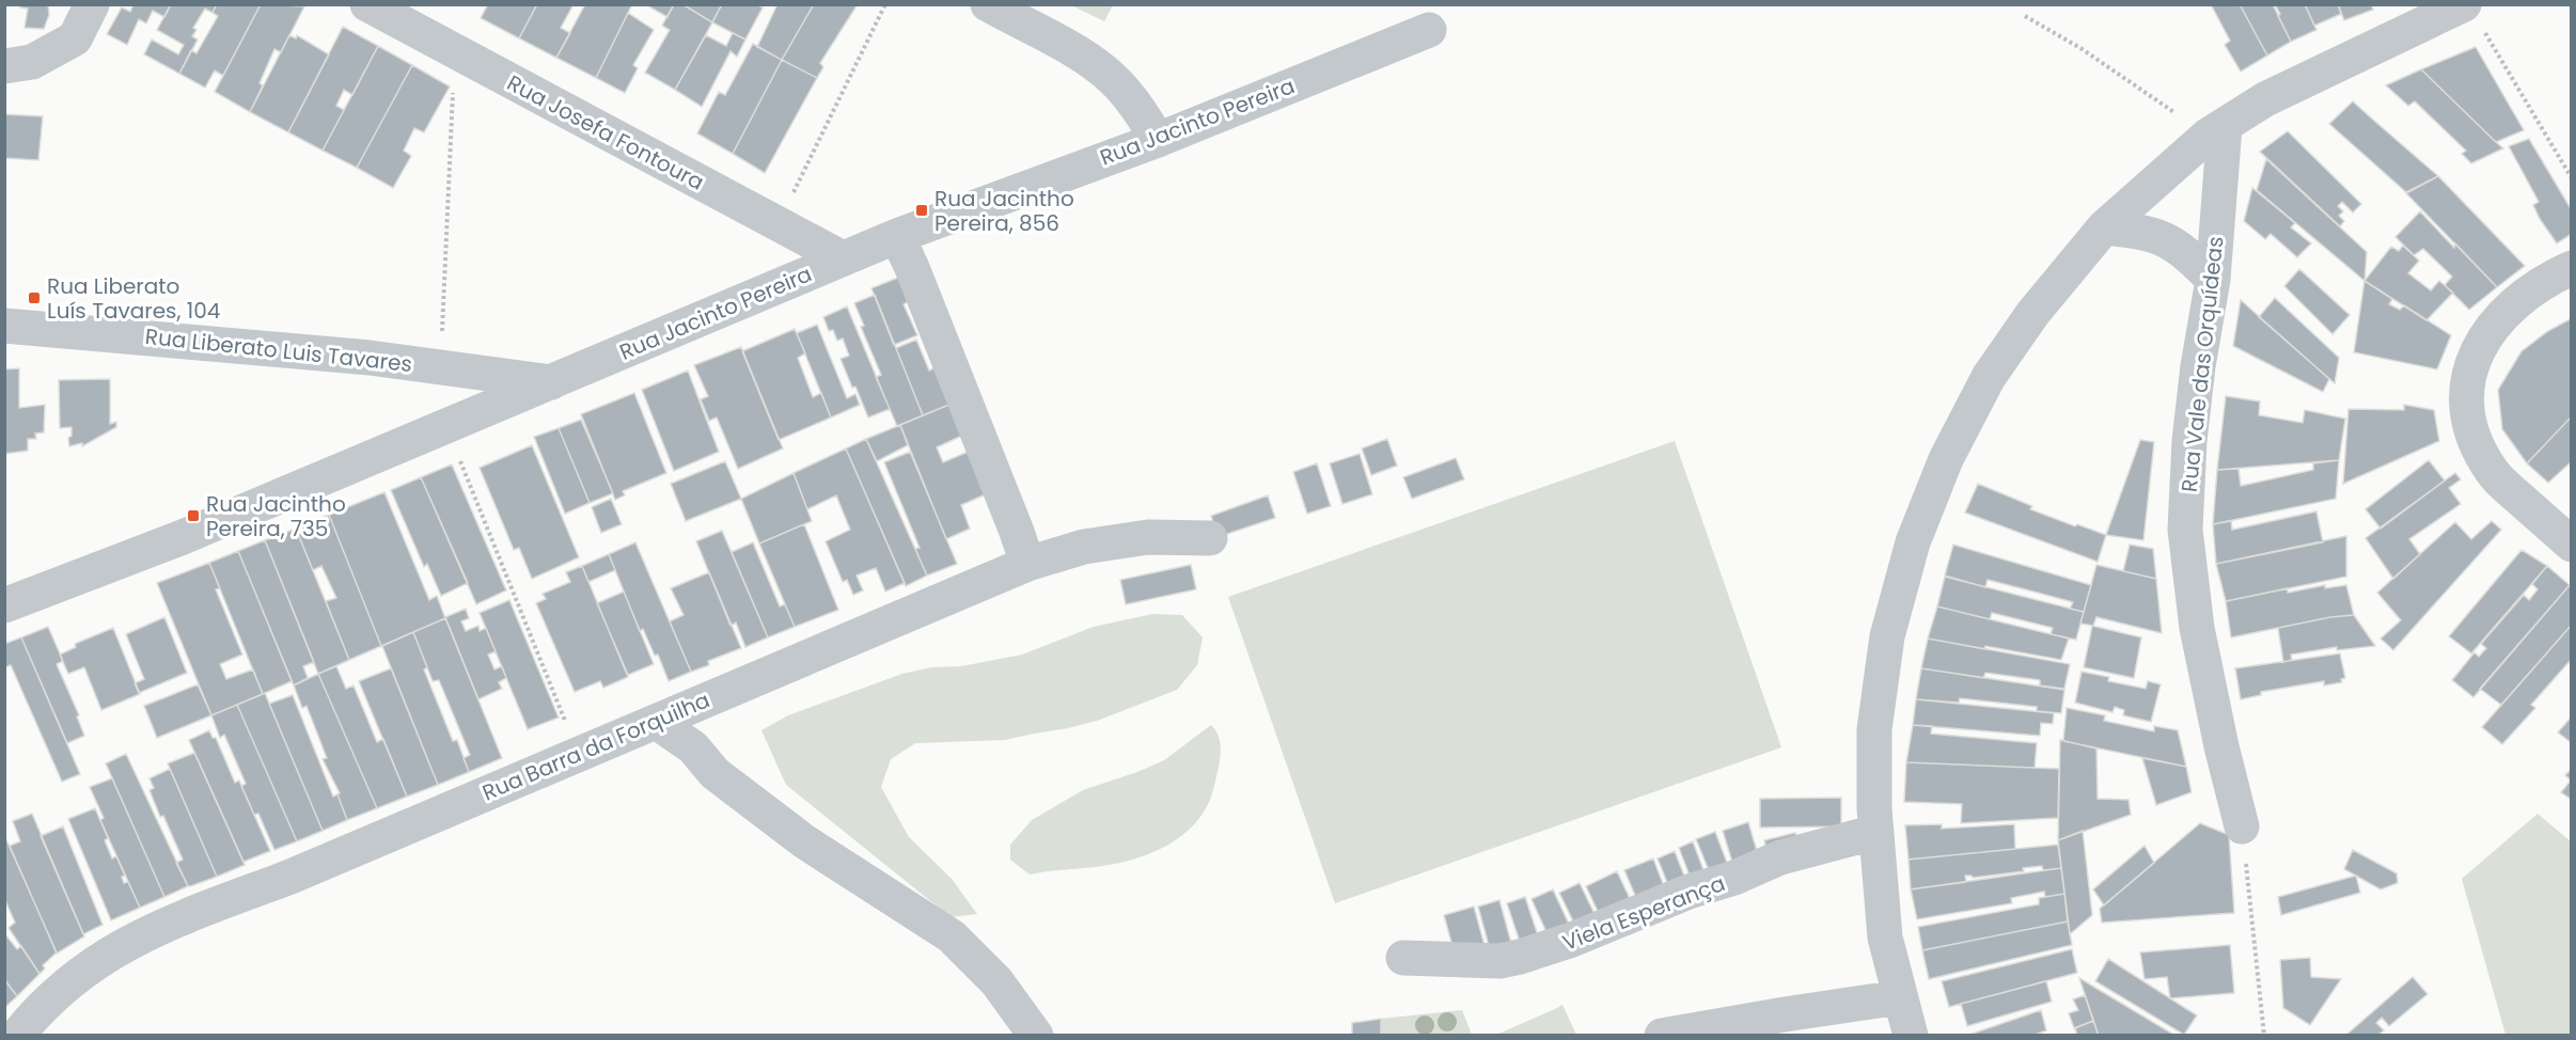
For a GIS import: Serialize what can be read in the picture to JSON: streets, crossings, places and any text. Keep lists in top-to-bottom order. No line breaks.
{"streets":{"street":["Rua Jacinto Pereira","Rua Josefa Fontoura","Rua Liberato Luis Tavares","Rua Vale das Orquídeas","Rua Barra da Forquilha","Viela Esperança"]},"crossings":[["Rua Jacinto Pereira","Rua Josefa Fontoura"],["Rua Jacinto Pereira","Rua Liberato Luis Tavares"]],"places":{"transit":["Rua Jacintho Pereira, 856","Rua Liberato Luís Tavares, 104","Rua Jacintho Pereira, 735"]}}
